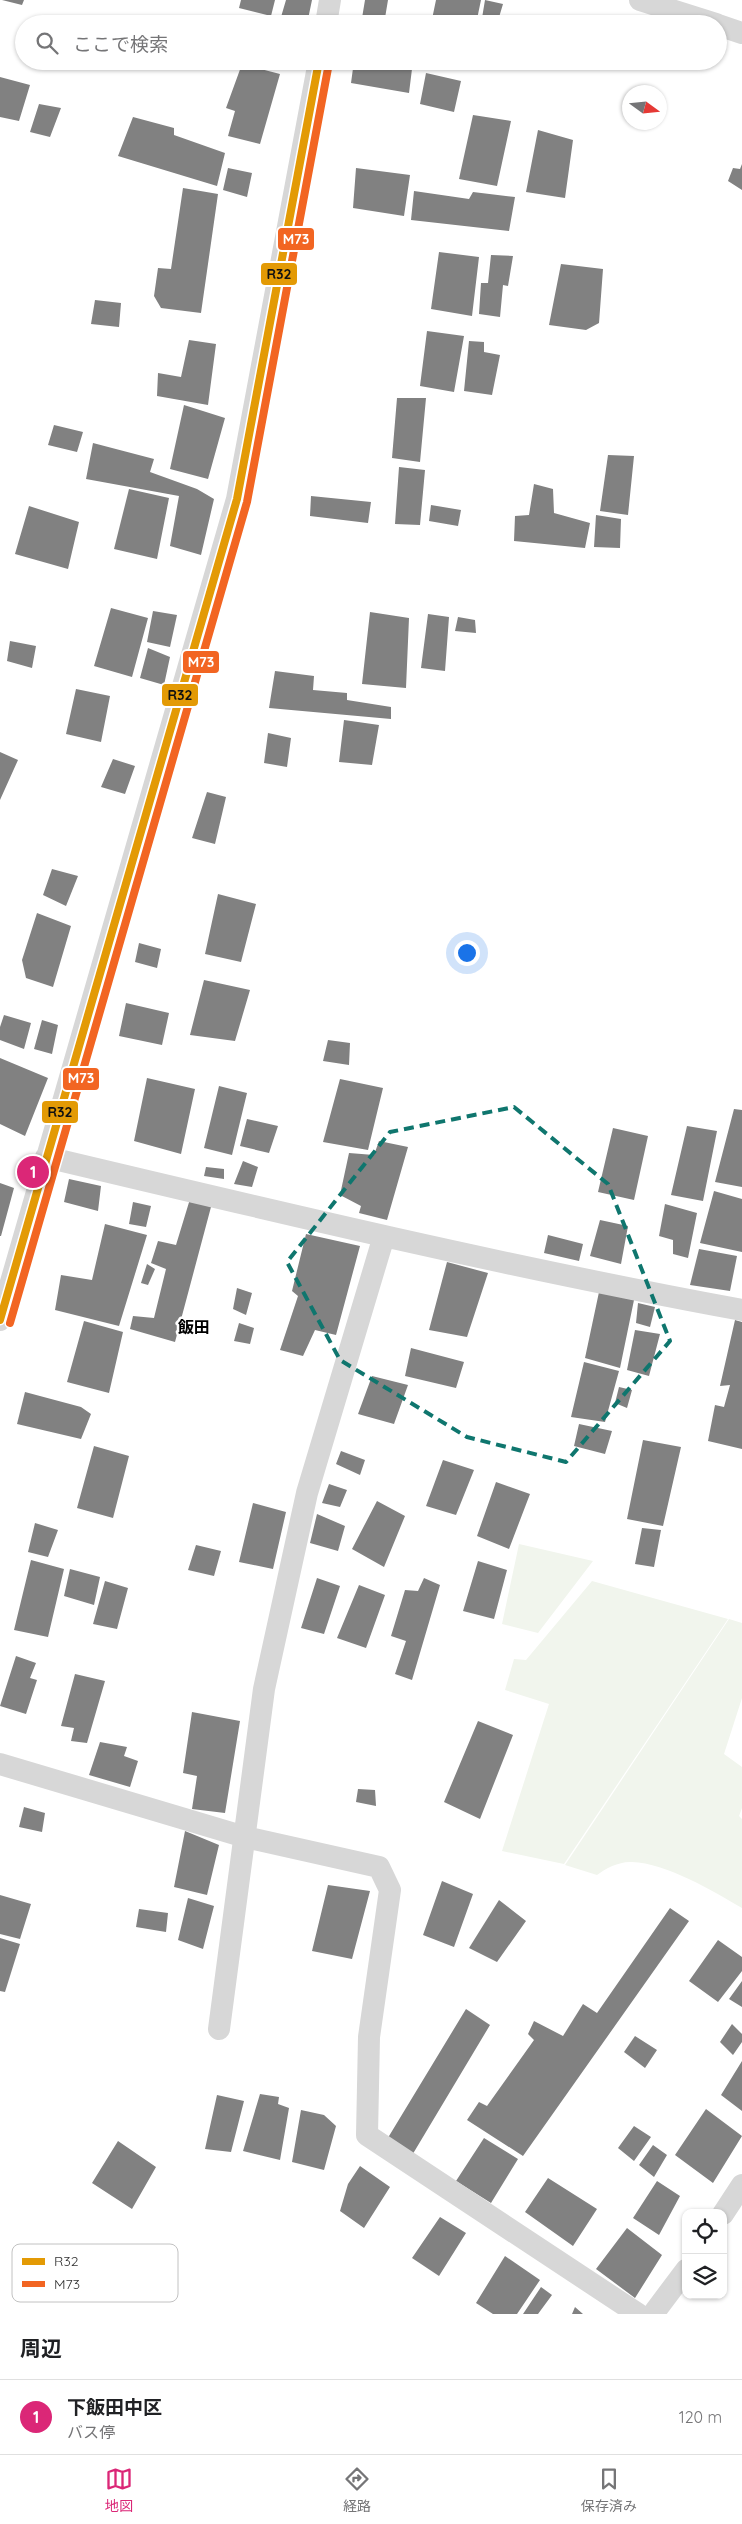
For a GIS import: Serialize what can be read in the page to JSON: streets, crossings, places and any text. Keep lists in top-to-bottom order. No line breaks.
{"districts":["飯田"],"lines":["transit line R32","transit line M73"],"legend":["R32","M73"],"north":"right","page":{"search":"ここで検索","pins":"1","heading":"周辺","list":[{"mark":"1","name":"下飯田中区","note":"バス停","value":"120 m"}],"nav":["地図","経路","保存済み"]}}
